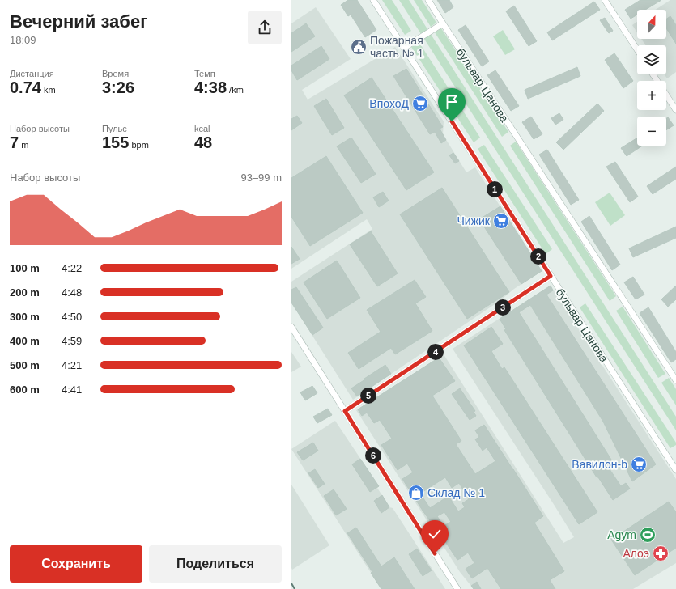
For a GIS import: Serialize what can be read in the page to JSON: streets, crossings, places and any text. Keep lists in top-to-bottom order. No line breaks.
{"streets":{"street":["бульвар Цанова"]},"places":{"public building":["Пожарная часть № 1"],"supermarket":["ВпохоД","Чижик","Вавилон-b"],"shop":["Склад № 1"],"sports":["Agym"],"pharmacy":["Алоэ"]},"north":"top","page":{"heading":["Вечерний забег","18:09"],"map_buttons":["+","−"],"stats":[["Дистанция","0.74 km"],["Время","3:26"],["Темп","4:38 /km"],["Набор высоты","7 m"],["Пульс","155 bpm"],["kcal","48"]],"chart":["Набор высоты","93–99 m"],"pins":["1","2","3","4","5","6"],"list":[{"name":"100 m","note":"4:22"},{"name":"200 m","note":"4:48"},{"name":"300 m","note":"4:50"},{"name":"400 m","note":"4:59"},{"name":"500 m","note":"4:21"},{"name":"600 m","note":"4:41"}],"buttons":["Сохранить","Поделиться"]}}
